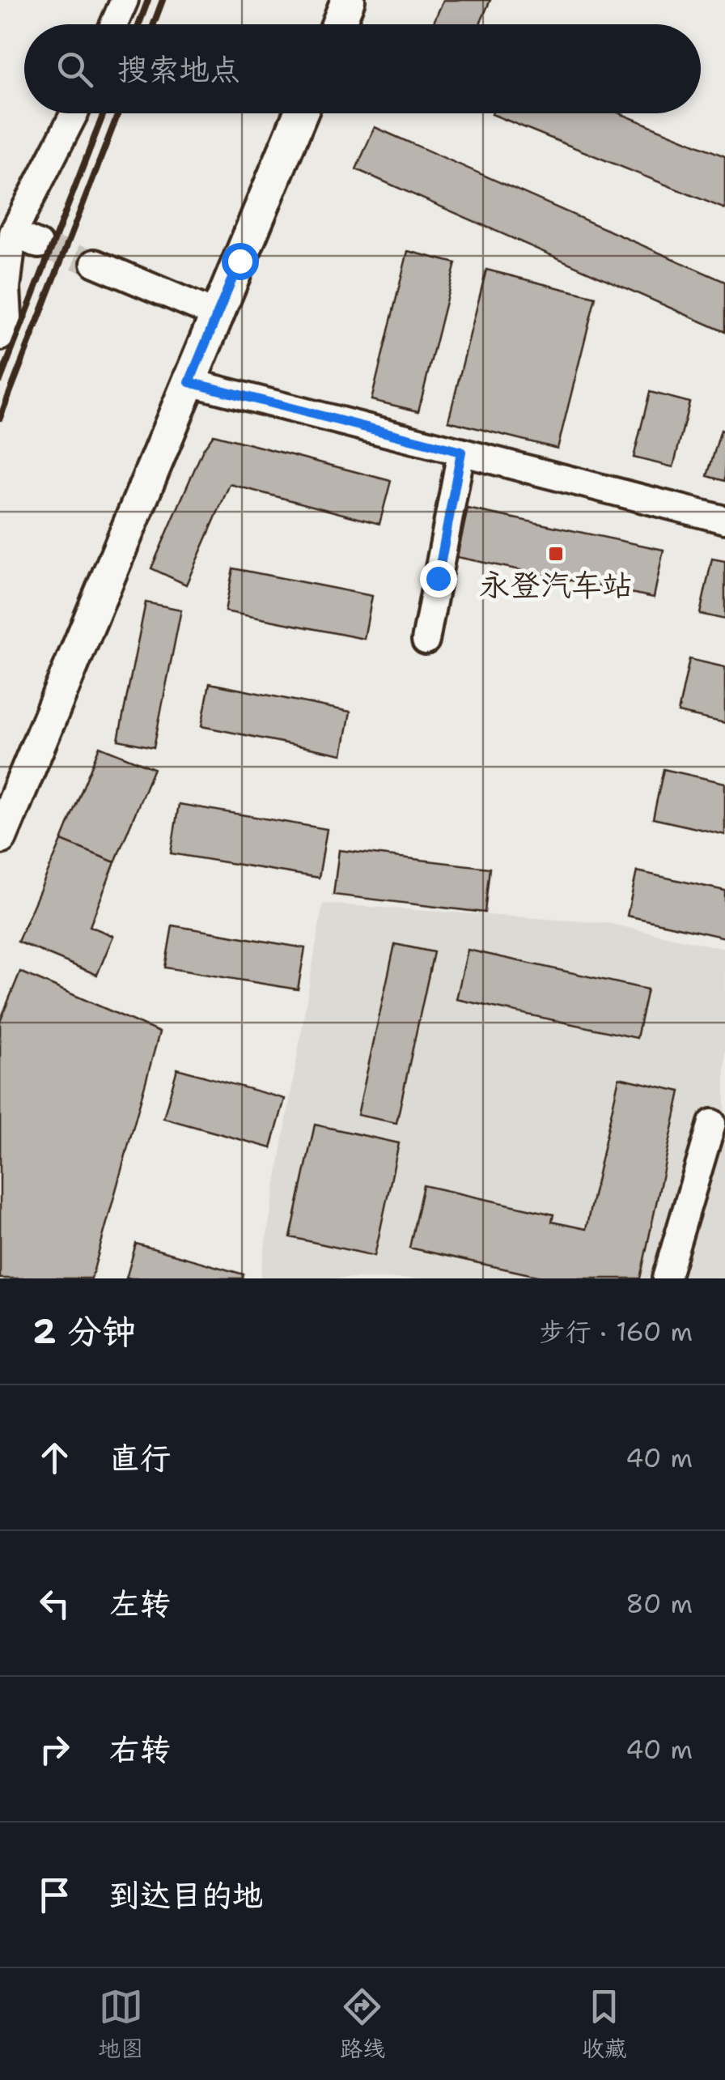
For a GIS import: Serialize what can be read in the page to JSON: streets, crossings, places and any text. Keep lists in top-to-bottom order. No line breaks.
{"places":{"transit":["永登汽车站"]},"page":{"search":"搜索地点","heading":["2 分钟","步行 · 160 m"],"list":[["直行","40 m"],["左转","80 m"],["右转","40 m"],"到达目的地"],"nav":["地图","路线","收藏"]}}
